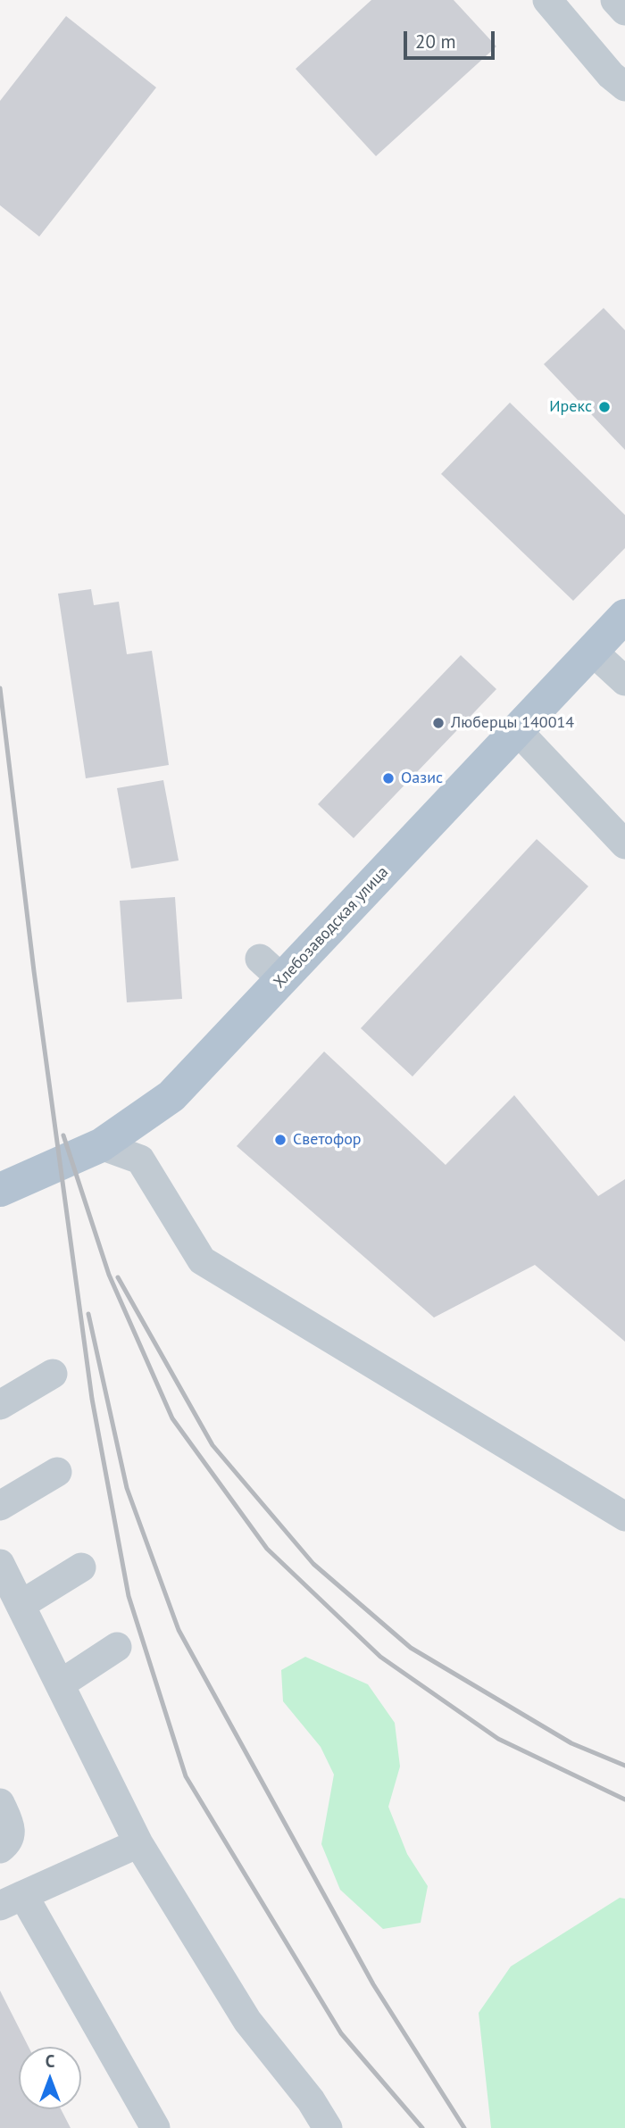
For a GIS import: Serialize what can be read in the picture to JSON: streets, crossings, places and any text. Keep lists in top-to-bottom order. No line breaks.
{"streets":{"main road":["Хлебозаводская улица"]},"places":["Ирекс","Люберцы 140014","Оазис","Светофор"],"scale_bar":"20 m","north":"top"}
